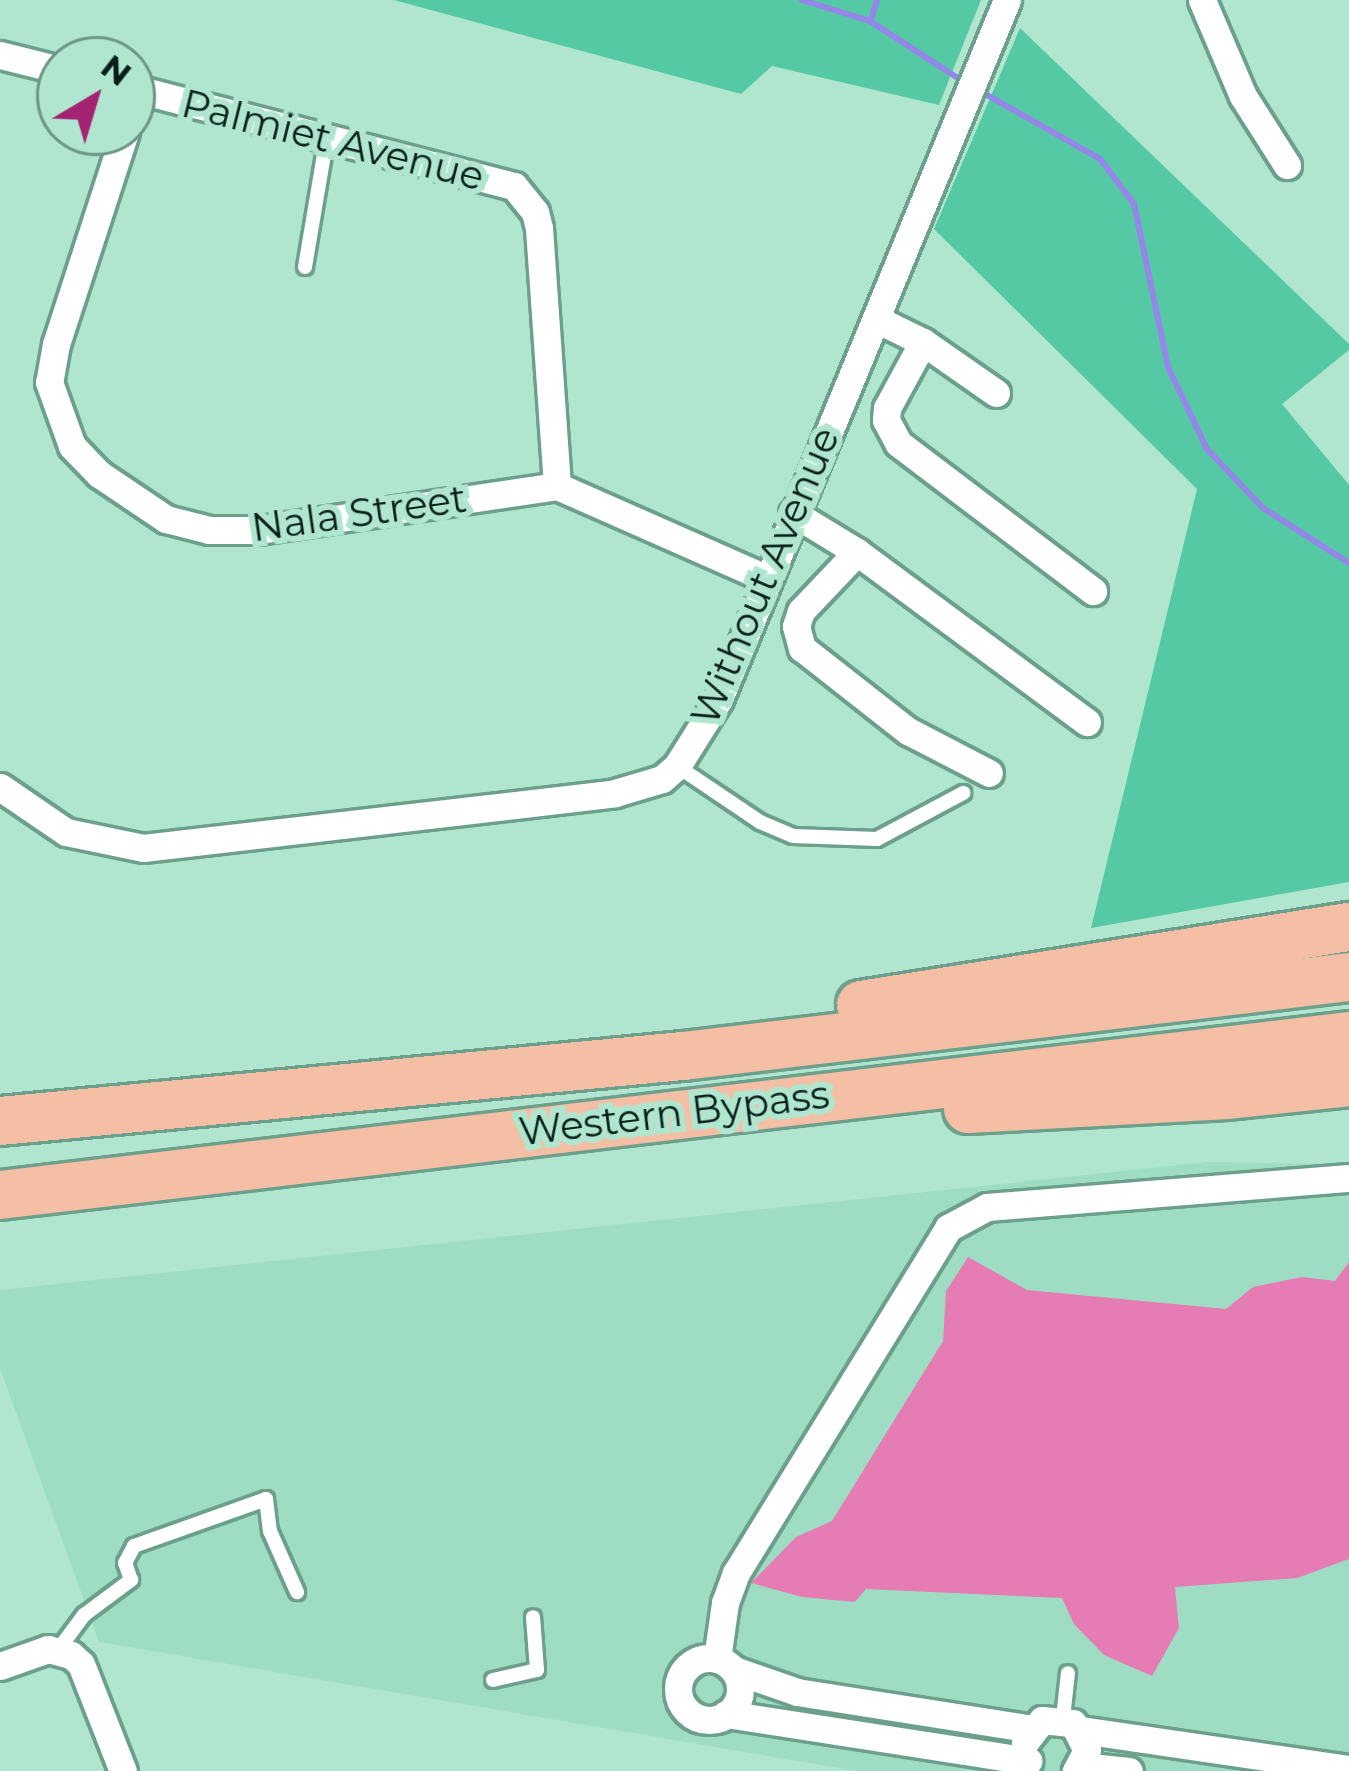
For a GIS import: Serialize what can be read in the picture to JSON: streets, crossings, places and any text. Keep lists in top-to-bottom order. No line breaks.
{"streets":{"highway":["Western Bypass"],"street":["Palmiet Avenue","Nala Street","Without Avenue"]},"crossings":[["Palmiet Avenue","Nala Street"]],"north":"top right"}
